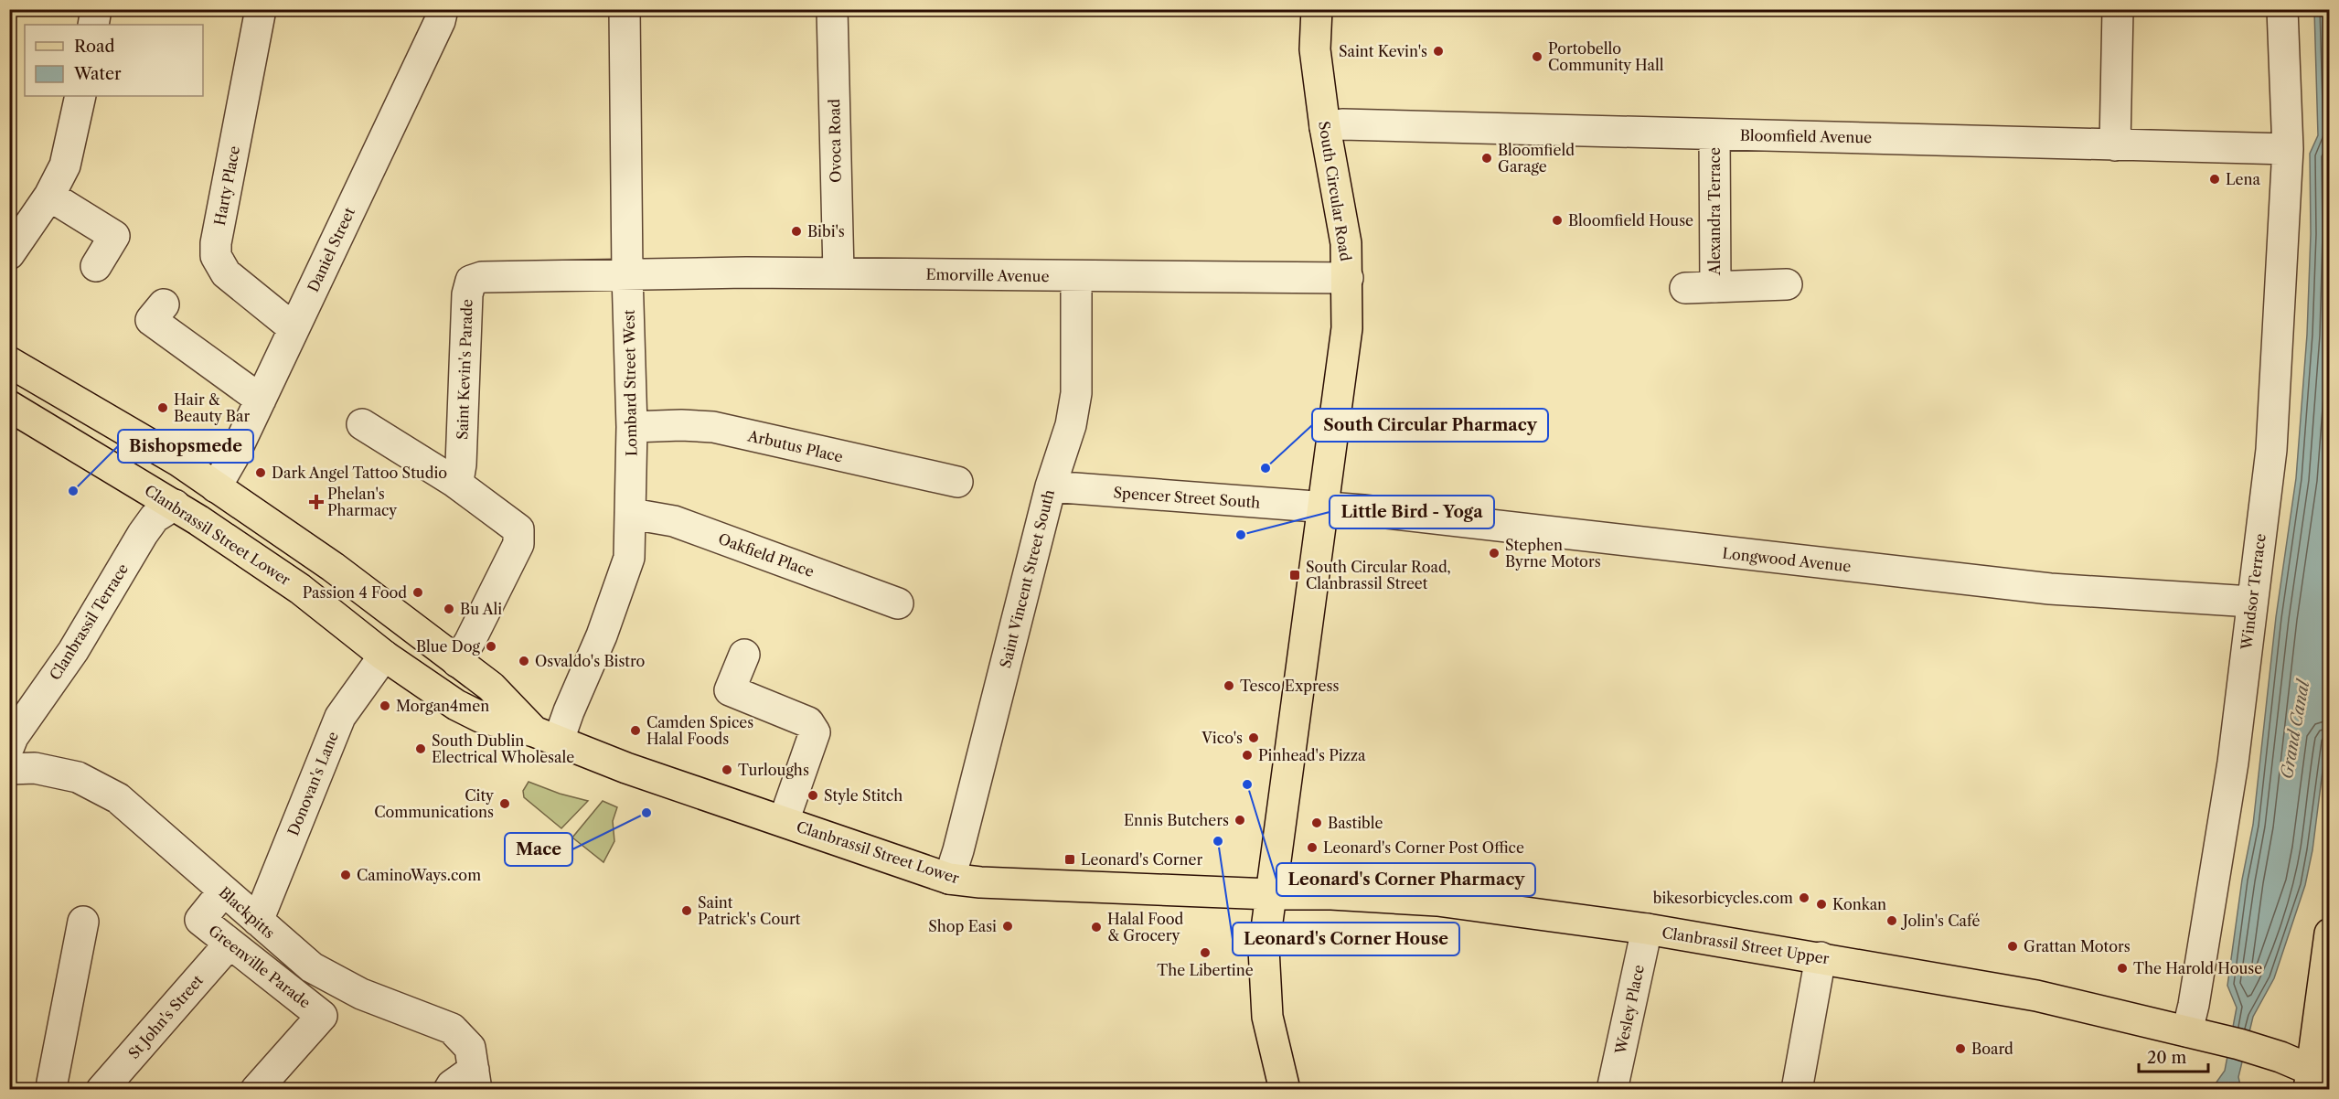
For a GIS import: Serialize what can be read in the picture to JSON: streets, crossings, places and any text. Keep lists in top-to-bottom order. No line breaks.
{"streets":{"main road":["South Circular Road","Clanbrassil Street Lower","Clanbrassil Street Upper"],"street":["Bloomfield Avenue","Ovoca Road","Harty Place","Alexandra Terrace","Daniel Street","Emorville Avenue","Saint Kevin's Parade","Lombard Street West","Arbutus Place","Spencer Street South","Oakfield Place","Longwood Avenue","Saint Vincent Street South","Windsor Terrace","Clanbrassil Terrace","Donovan's Lane","Blackpitts","Greenville Parade","Wesley Place","St John's Street"]},"crossings":[["Bloomfield Avenue","South Circular Road"],["Bloomfield Avenue","Alexandra Terrace"],["Bloomfield Avenue","Windsor Terrace"],["Ovoca Road","Emorville Avenue"],["Harty Place","Daniel Street"],["South Circular Road","Emorville Avenue"],["South Circular Road","Spencer Street South"],["South Circular Road","Clanbrassil Street Lower"],["South Circular Road","Longwood Avenue"],["South Circular Road","Clanbrassil Street Upper"],["Daniel Street","Clanbrassil Street Lower"],["Emorville Avenue","Saint Kevin's Parade"],["Emorville Avenue","Lombard Street West"],["Emorville Avenue","Saint Vincent Street South"],["Saint Kevin's Parade","Lombard Street West"],["Lombard Street West","Arbutus Place"],["Lombard Street West","Clanbrassil Street Lower"],["Lombard Street West","Oakfield Place"],["Spencer Street South","Longwood Avenue"],["Spencer Street South","Saint Vincent Street South"],["Clanbrassil Street Lower","Saint Vincent Street South"],["Clanbrassil Street Lower","Clanbrassil Terrace"],["Clanbrassil Street Lower","Donovan's Lane"],["Clanbrassil Street Lower","Clanbrassil Street Upper"],["Longwood Avenue","Windsor Terrace"],["Windsor Terrace","Clanbrassil Street Upper"],["Donovan's Lane","Blackpitts"],["Blackpitts","Greenville Parade"],["Clanbrassil Street Upper","Wesley Place"],["Greenville Parade","St John's Street"]],"water":["Grand Canal"],"places":{"other":["Saint Kevin's","Portobello Community Hall","Bloomfield Garage","Lena","Bloomfield House","Bibi's","Hair & Beauty Bar","South Circular Pharmacy","Dark Angel Tattoo Studio","Bishopsmede","Little Bird - Yoga","Stephen Byrne Motors","Passion 4 Food","Bu Ali","Blue Dog","Osvaldo's Bistro","Tesco Express","Morgan4men","Camden Spices Halal Foods","Vico's","South Dublin Electrical Wholesale","Pinhead's Pizza","Turloughs","Leonard's Corner Pharmacy","Style Stitch","City Communications","Mace","Ennis Butchers","Bastible","Leonard's Corner House","Leonard's Corner Post Office","CaminoWays.com","bikesorbicycles.com","Konkan","Saint Patrick's Court","Jolin's Café","Shop Easi","Halal Food & Grocery","Grattan Motors","The Libertine","The Harold House","Board"],"health":["Phelan's Pharmacy"],"transit":["South Circular Road, Clanbrassil Street","Leonard's Corner"]},"legend":["Road","Water"],"scale_bar":"20 m"}
